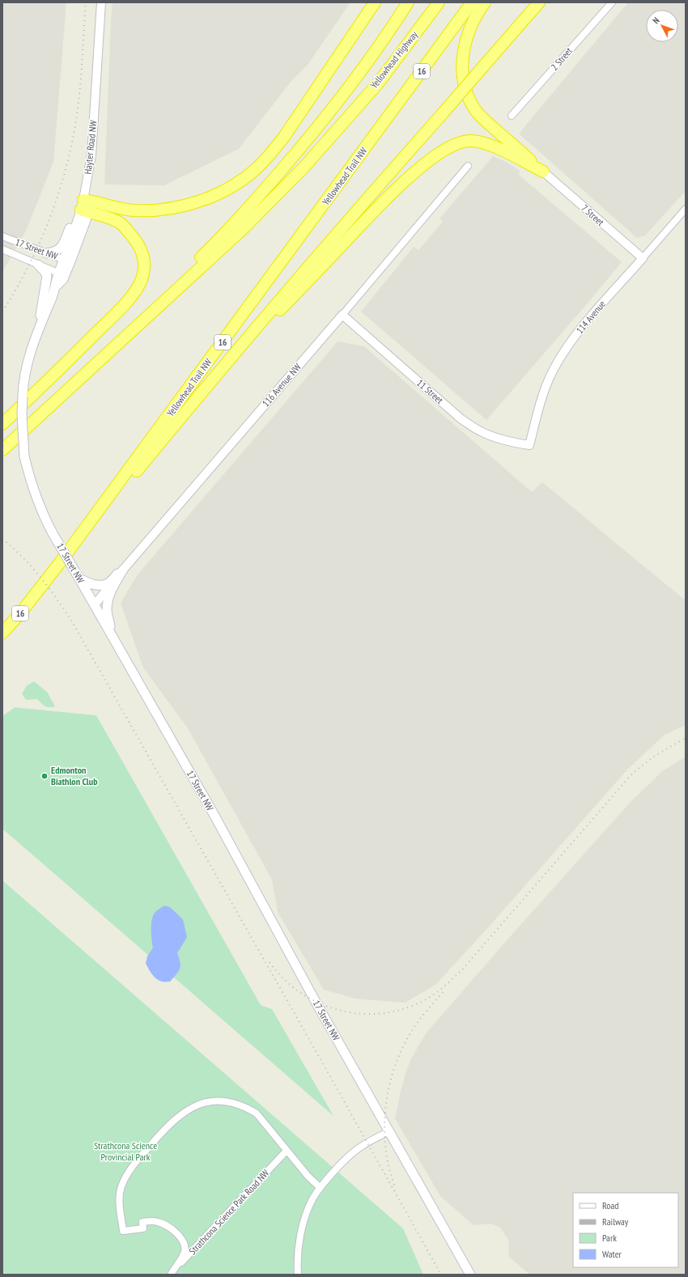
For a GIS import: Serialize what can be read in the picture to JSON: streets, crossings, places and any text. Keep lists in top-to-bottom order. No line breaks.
{"streets":{"highway":["Yellowhead Highway","16","Yellowhead Trail NW"],"main road":["17 Street NW"],"street":["2 Street","Hayter Road NW","7 Street","114 Avenue","116 Avenue NW","11 Street","Strathcona Science Park Road NW"]},"crossings":[["Hayter Road NW","17 Street NW"],["7 Street","114 Avenue"],["17 Street NW","116 Avenue NW"],["114 Avenue","11 Street"],["116 Avenue NW","11 Street"]],"parks":["Strathcona Science Provincial Park"],"places":["Edmonton Biathlon Club"],"legend":["Road","Railway","Park","Water"],"north":"top left"}
